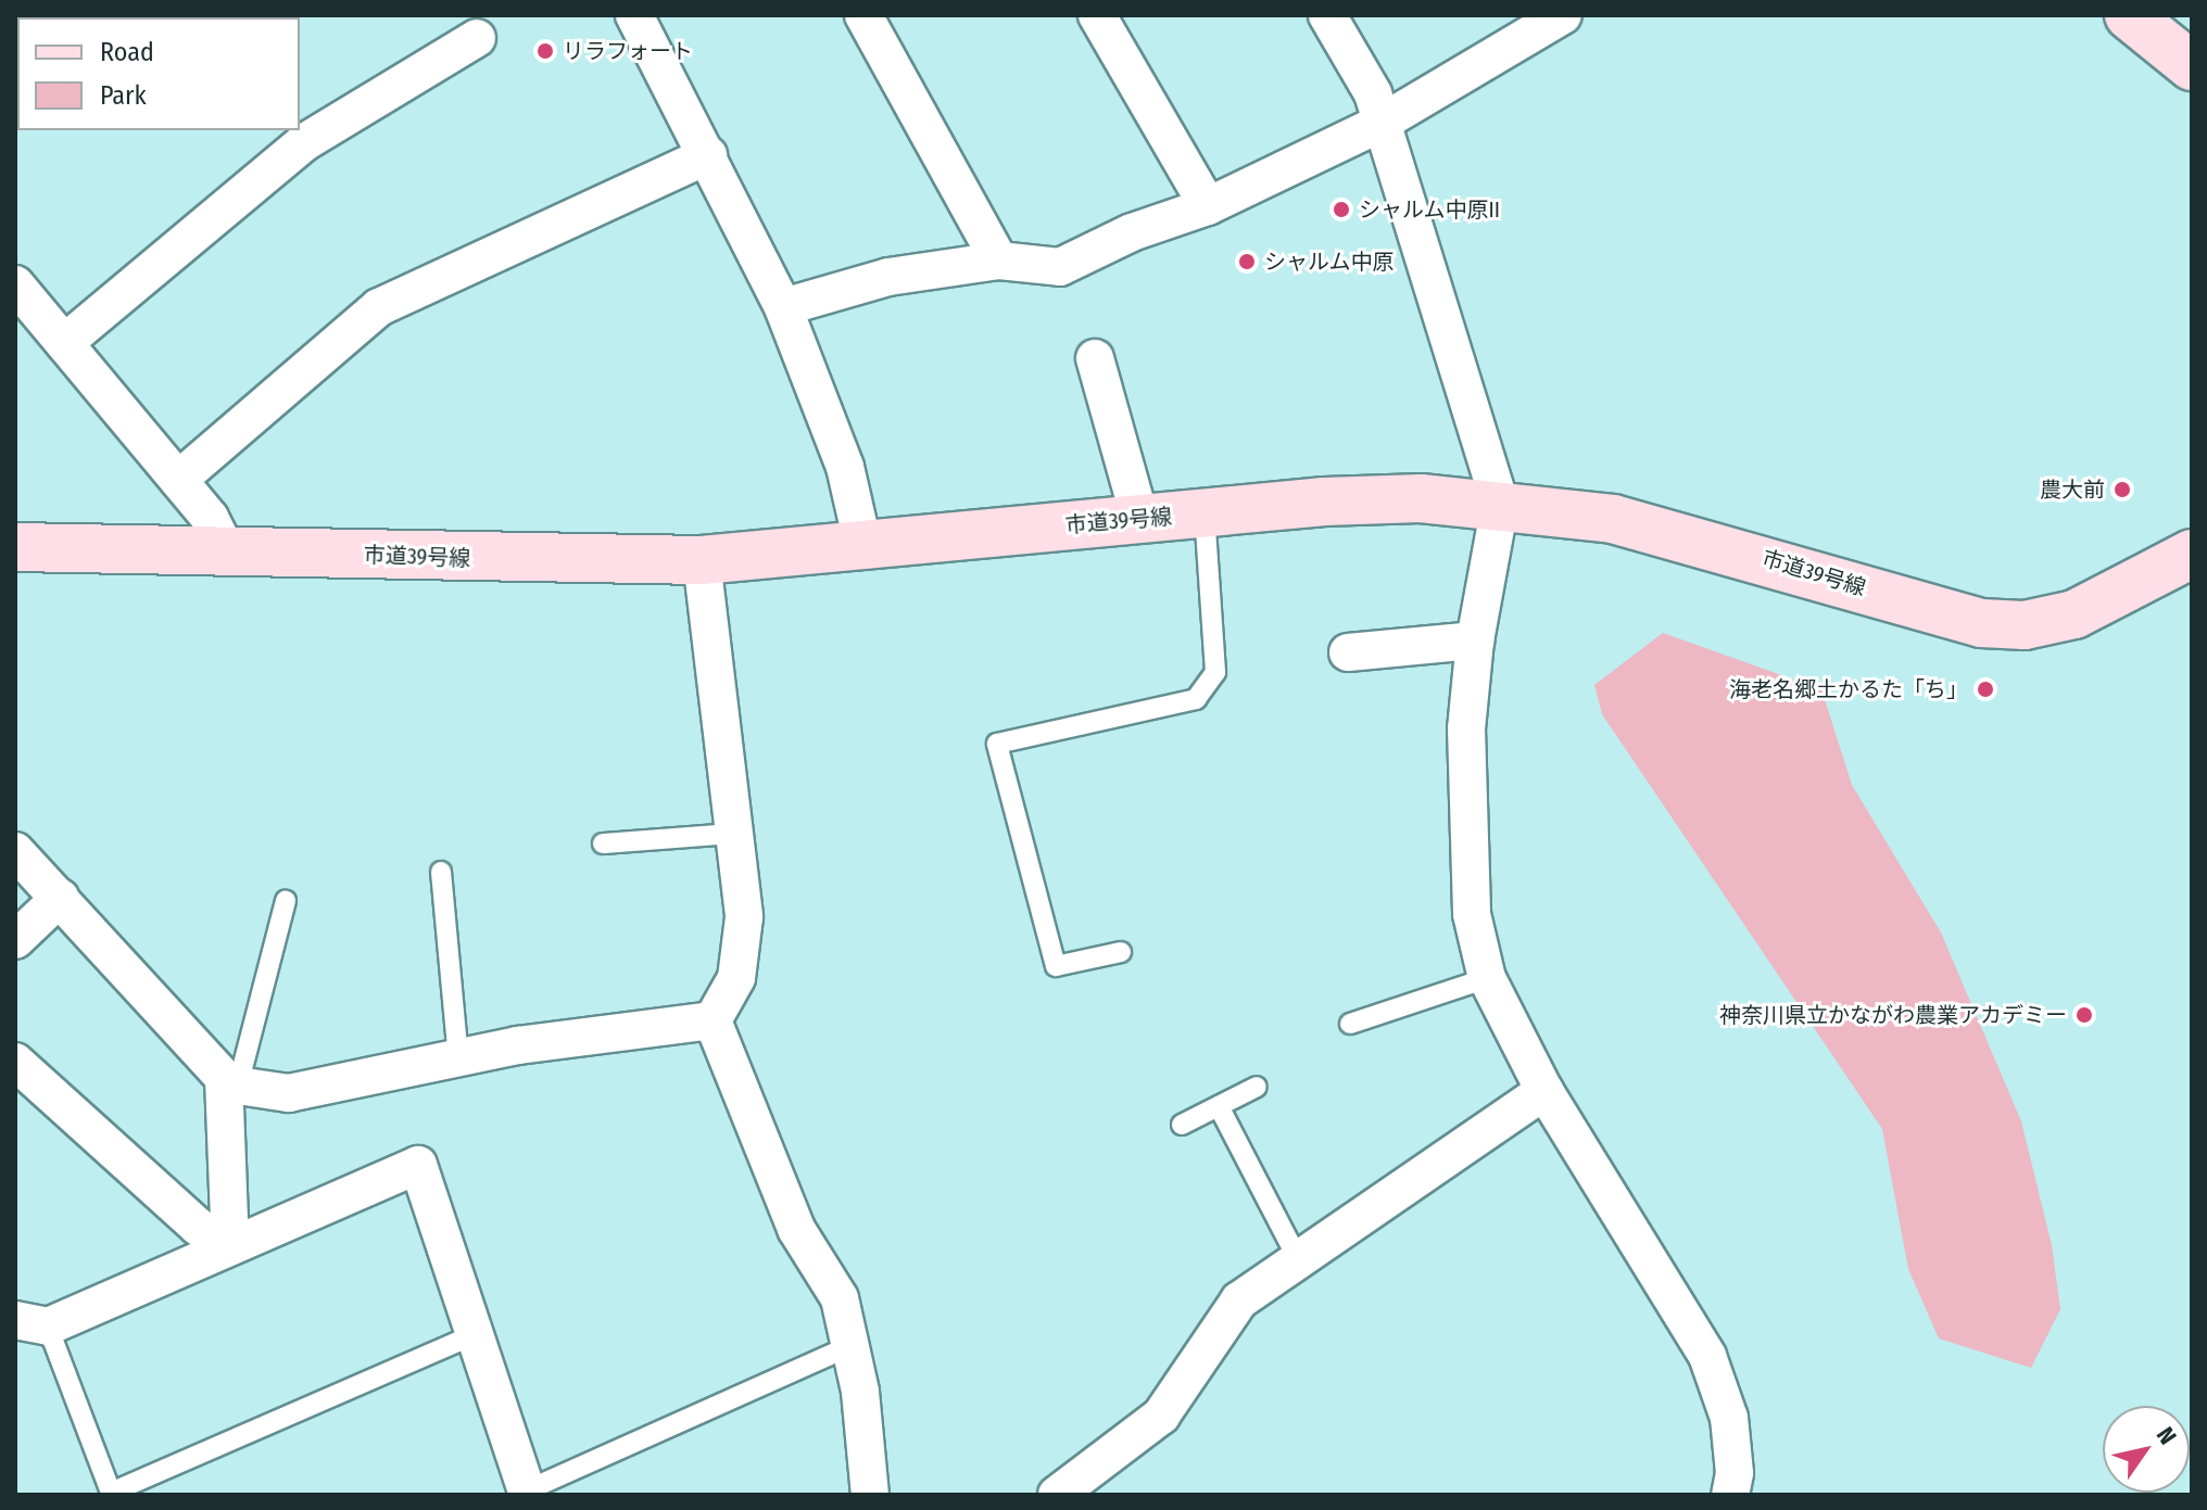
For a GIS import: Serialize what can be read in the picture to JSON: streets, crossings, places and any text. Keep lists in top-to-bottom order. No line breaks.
{"streets":{"street":["市道39号線"]},"places":["リラフォート","シャルム中原II","シャルム中原","農大前","海老名郷土かるた「ち」","神奈川県立かながわ農業アカデミー"],"legend":["Road","Park"],"north":"top right"}
